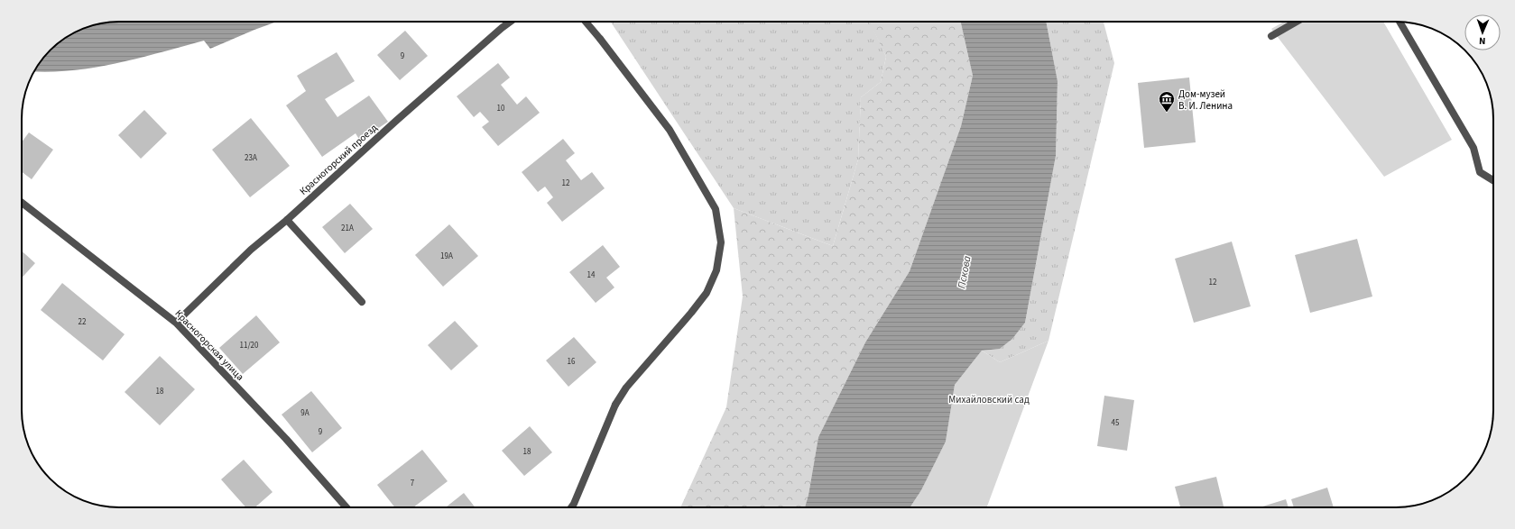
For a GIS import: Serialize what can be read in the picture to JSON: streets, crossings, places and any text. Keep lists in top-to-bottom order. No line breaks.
{"streets":{"street":["Красногорский проезд","Красногорская улица"]},"crossings":[["Красногорский проезд","Красногорская улица"]],"water":["Пскова"],"parks":["Михайловский сад"],"places":{"museum":["Дом-музей В. И. Ленина"]},"house_numbers":["9","10","23А","12","21А","19А","14","12","22","11/20","16","18","9А","45","9","18","7"],"north":"bottom"}
